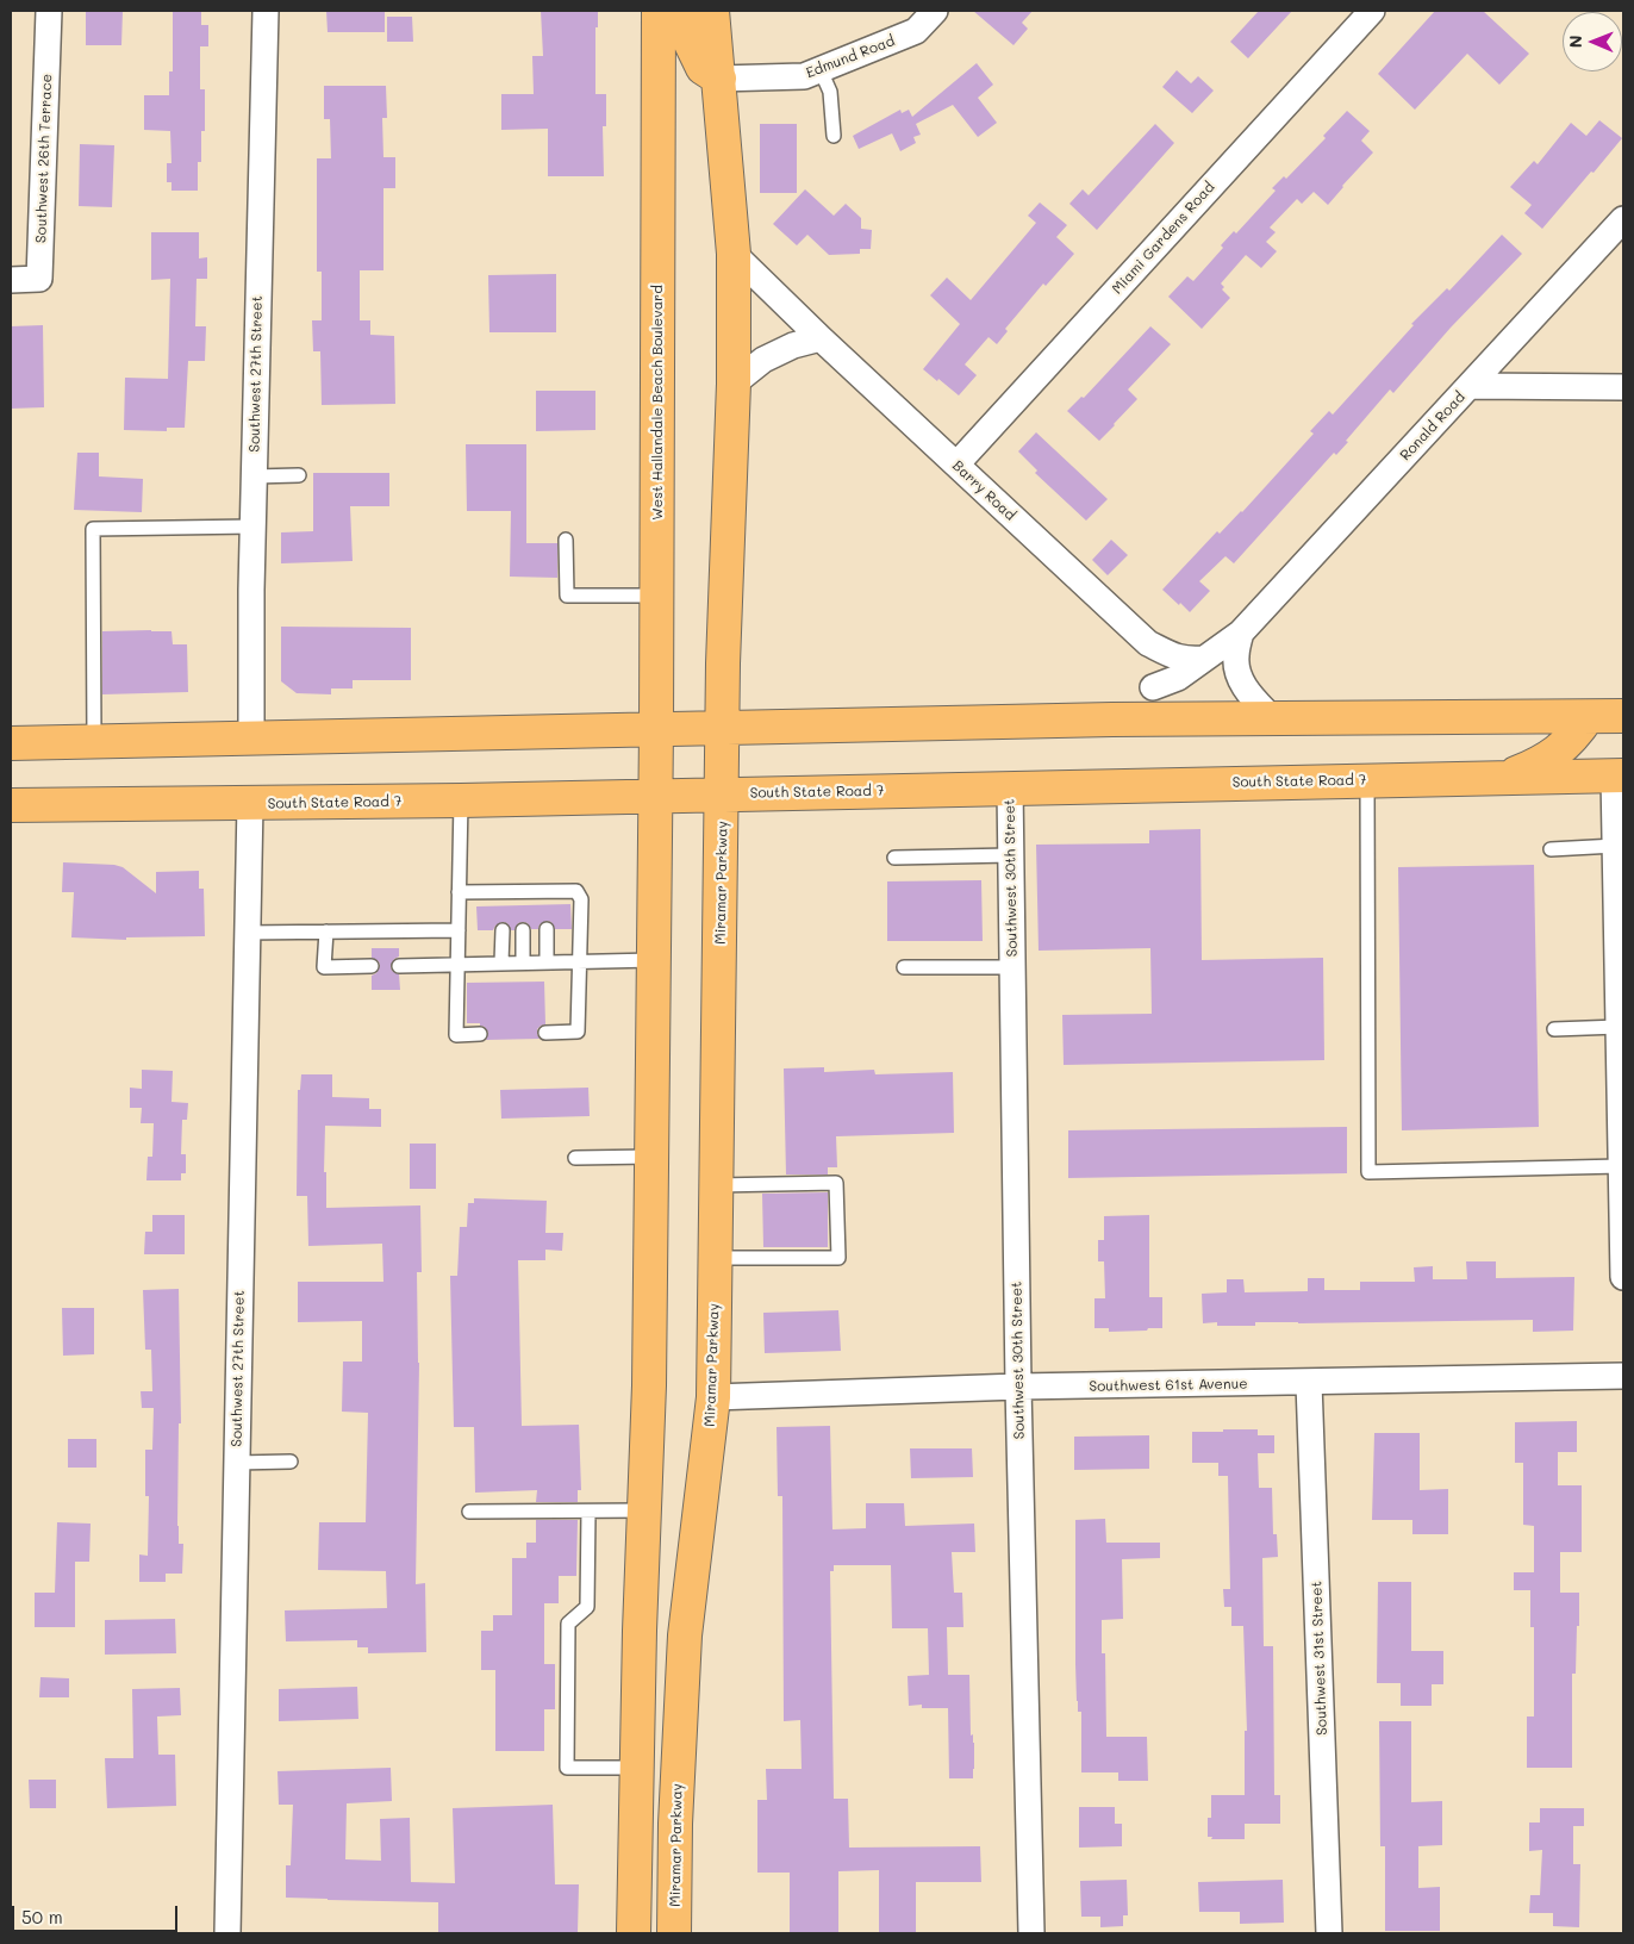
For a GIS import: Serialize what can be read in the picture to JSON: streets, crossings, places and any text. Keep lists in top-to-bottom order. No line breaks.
{"streets":{"main road":["West Hallandale Beach Boulevard","South State Road 7","Miramar Parkway"],"street":["Edmund Road","Southwest 26th Terrace","Miami Gardens Road","Southwest 27th Street","Ronald Road","Barry Road","Southwest 30th Street","Southwest 61st Avenue","Southwest 31st Street"]},"crossings":[["Miami Gardens Road","Barry Road"],["Southwest 27th Street","South State Road 7"],["West Hallandale Beach Boulevard","South State Road 7"],["Ronald Road","Barry Road"],["South State Road 7","Southwest 30th Street"],["South State Road 7","Miramar Parkway"],["Southwest 30th Street","Southwest 61st Avenue"],["Miramar Parkway","Southwest 61st Avenue"],["Southwest 61st Avenue","Southwest 31st Street"]],"scale_bar":"50 m","north":"left"}
